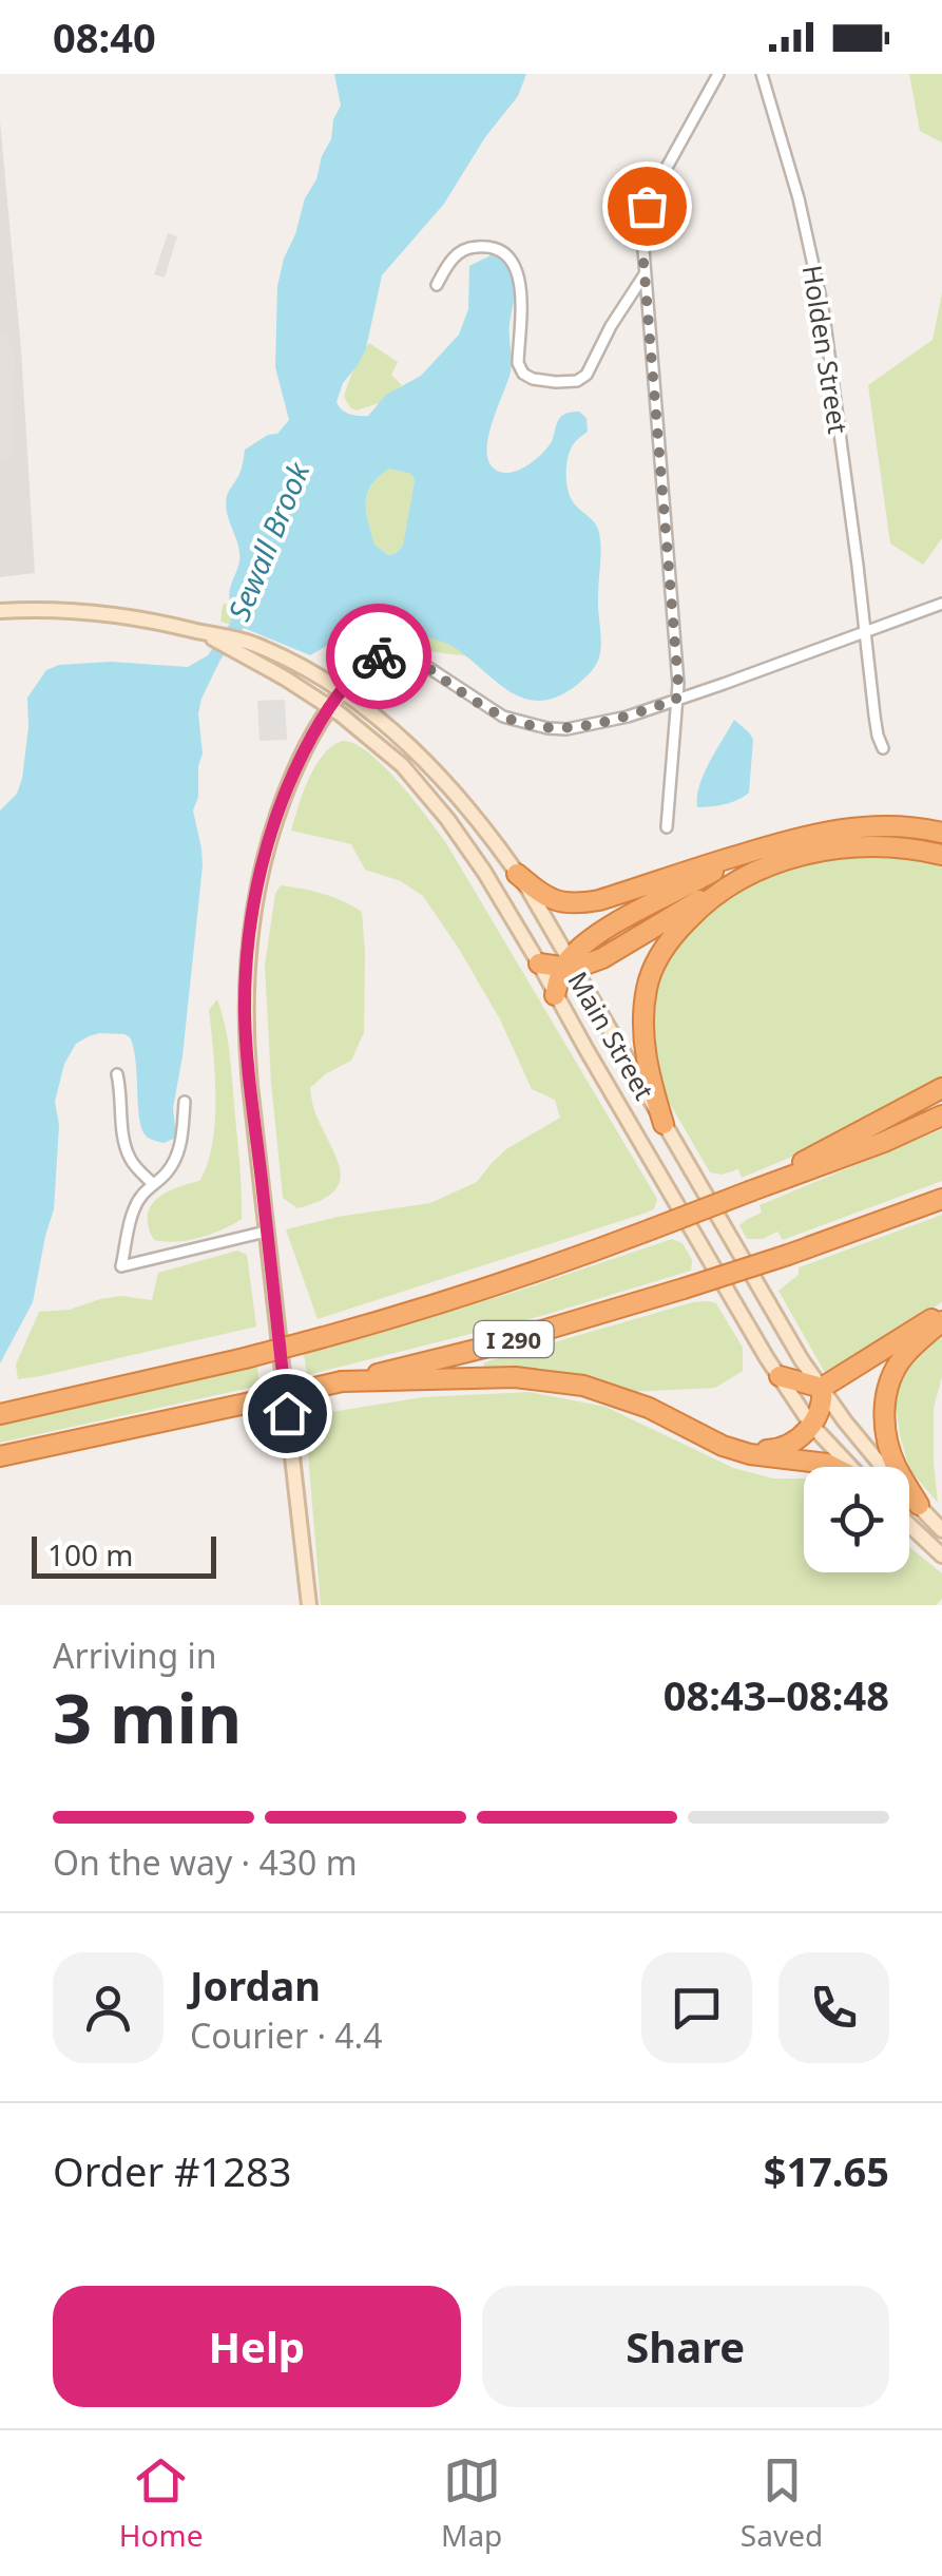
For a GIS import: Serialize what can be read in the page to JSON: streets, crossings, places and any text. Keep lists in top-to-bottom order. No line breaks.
{"streets":{"highway":["I 290"],"main road":["Main Street"],"street":["Holden Street"]},"water":["Sewall Brook"],"scale_bar":"100 m","page":{"status":"08:40","scale":"100 m","heading":["3 min","Arriving in","08:43–08:48"],"panel":["Jordan","Courier · 4.4","Order #1283","$17.65"],"bar":"On the way · 430 m","buttons":["Help","Share"],"tabs":["Home","Map","Saved"]}}
